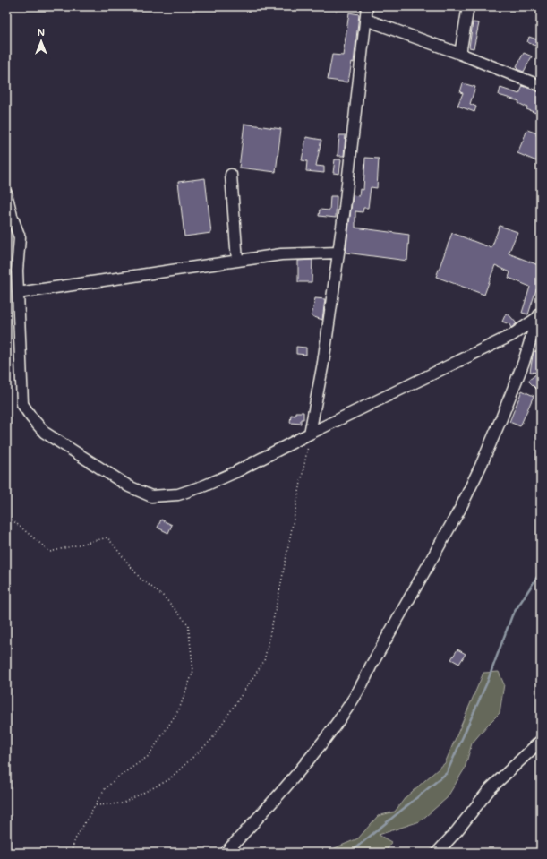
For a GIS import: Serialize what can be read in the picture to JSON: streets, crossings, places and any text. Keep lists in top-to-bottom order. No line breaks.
{"north":"top"}
